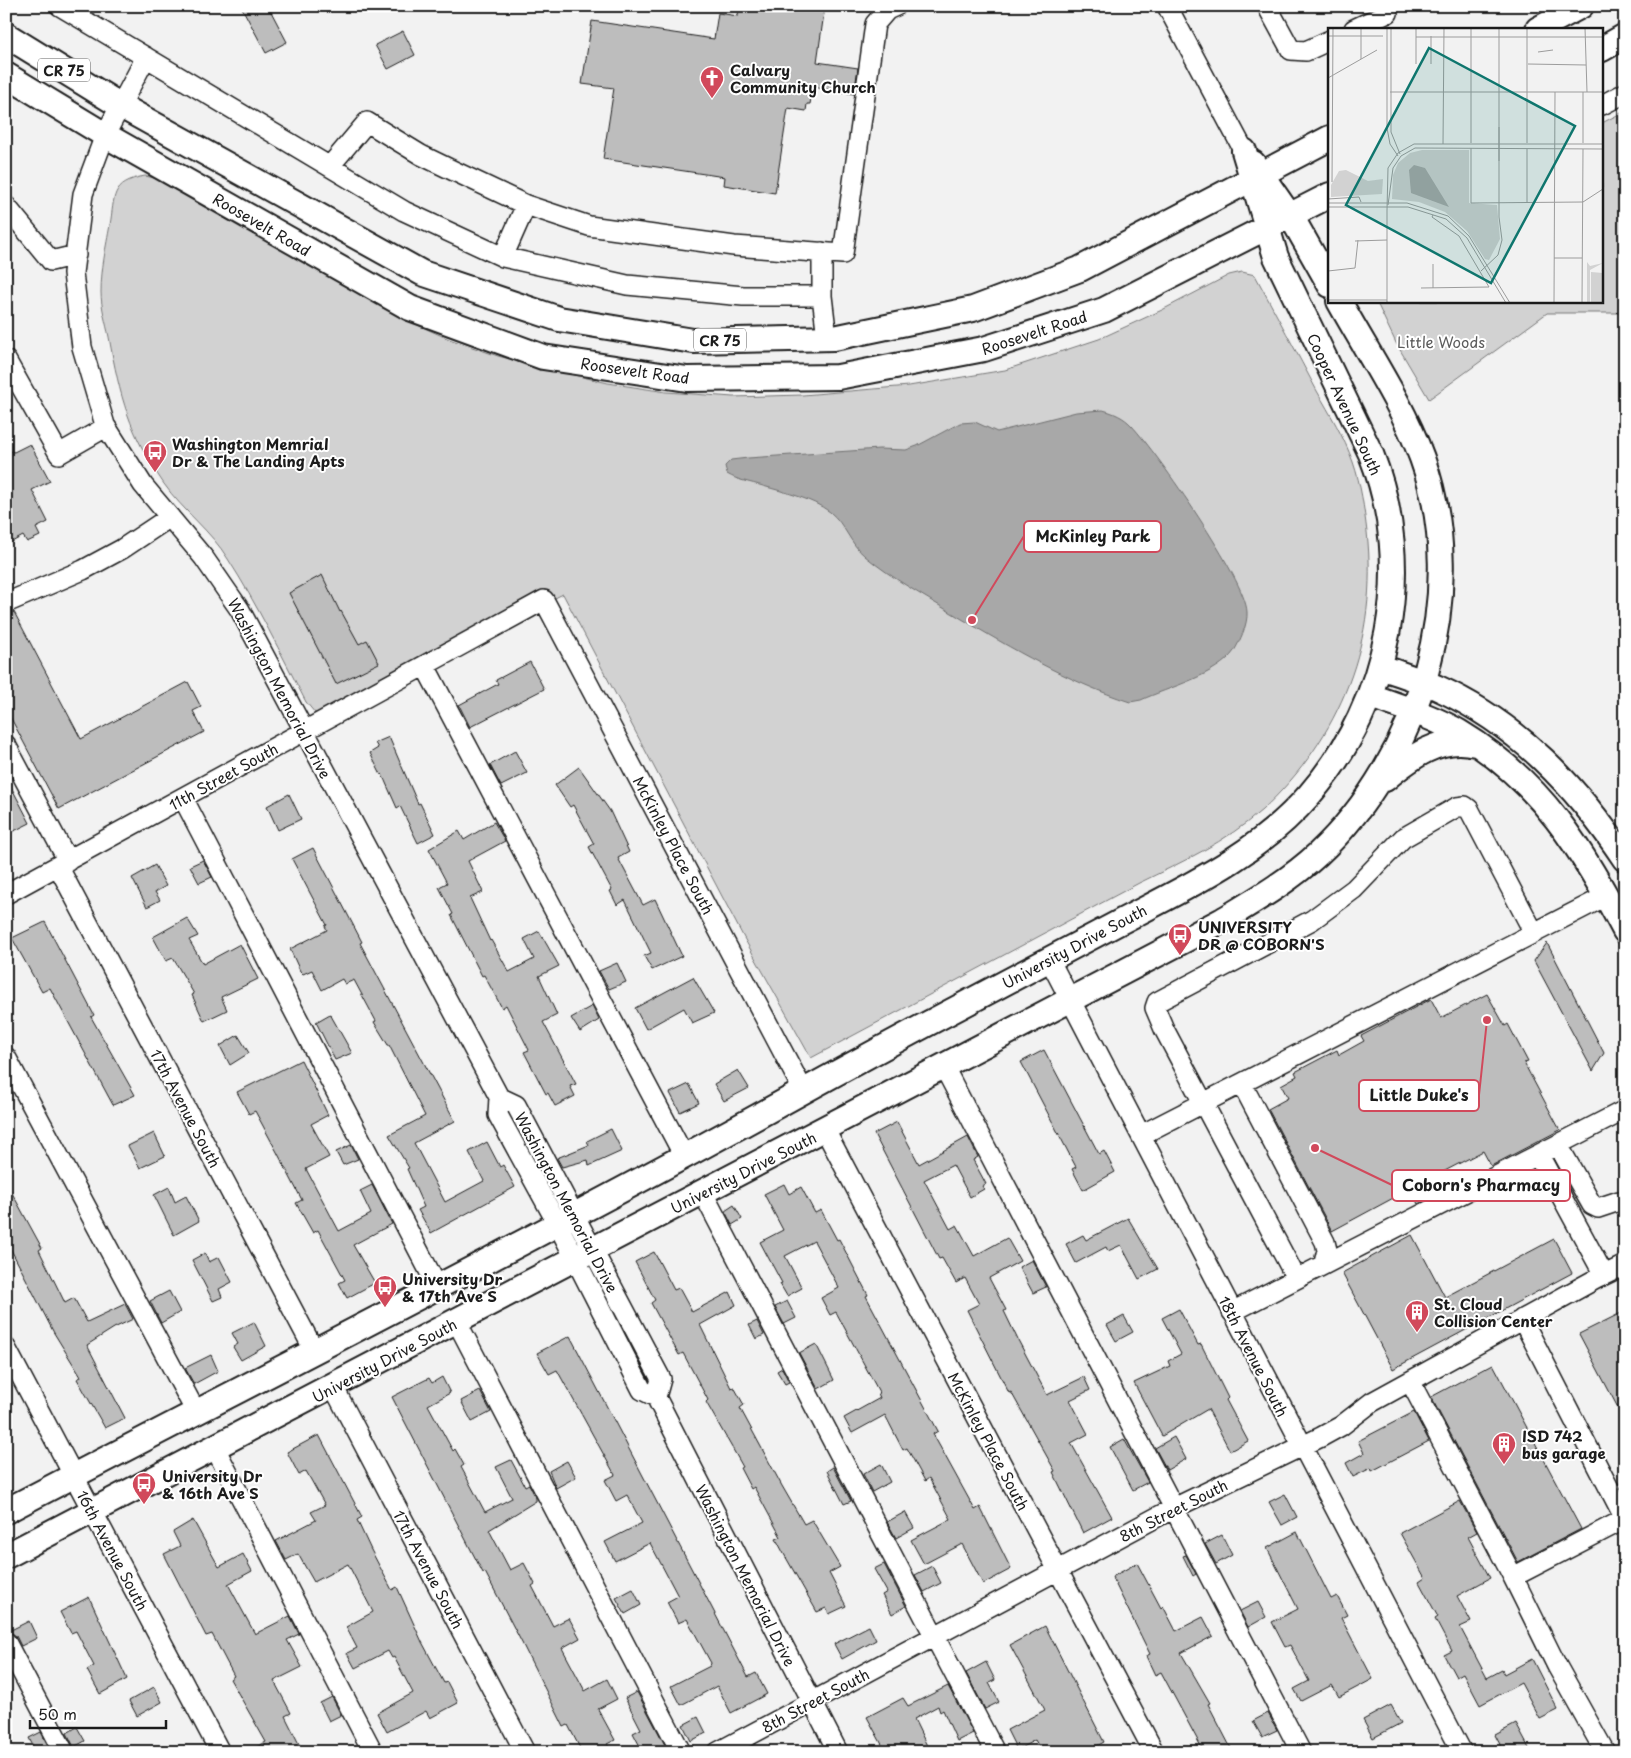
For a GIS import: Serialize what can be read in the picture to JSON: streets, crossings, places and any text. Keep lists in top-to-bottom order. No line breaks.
{"streets":{"main road":["CR 75","Roosevelt Road","Cooper Avenue South","University Drive South"],"street":["Washington Memorial Drive","11th Street South","McKinley Place South","17th Avenue South","18th Avenue South","8th Street South","16th Avenue South"]},"crossings":[["CR 75","Cooper Avenue South"],["CR 75","Washington Memorial Drive"],["Roosevelt Road","Cooper Avenue South"],["Roosevelt Road","Washington Memorial Drive"],["Cooper Avenue South","University Drive South"],["Washington Memorial Drive","11th Street South"],["Washington Memorial Drive","University Drive South"],["Washington Memorial Drive","8th Street South"],["11th Street South","McKinley Place South"],["11th Street South","17th Avenue South"],["McKinley Place South","University Drive South"],["McKinley Place South","8th Street South"],["University Drive South","17th Avenue South"],["University Drive South","18th Avenue South"],["University Drive South","16th Avenue South"],["18th Avenue South","8th Street South"]],"parks":["Little Woods"],"places":{"church":["Calvary Community Church"],"bus stop":["Washington Memrial Dr & The Landing Apts","UNIVERSITY DR @ COBORN'S","University Dr & 17th Ave S","University Dr & 16th Ave S"],"other":["McKinley Park","Little Duke's","Coborn's Pharmacy"],"building":["St. Cloud Collision Center","ISD 742 bus garage"]},"scale_bar":"50 m"}
